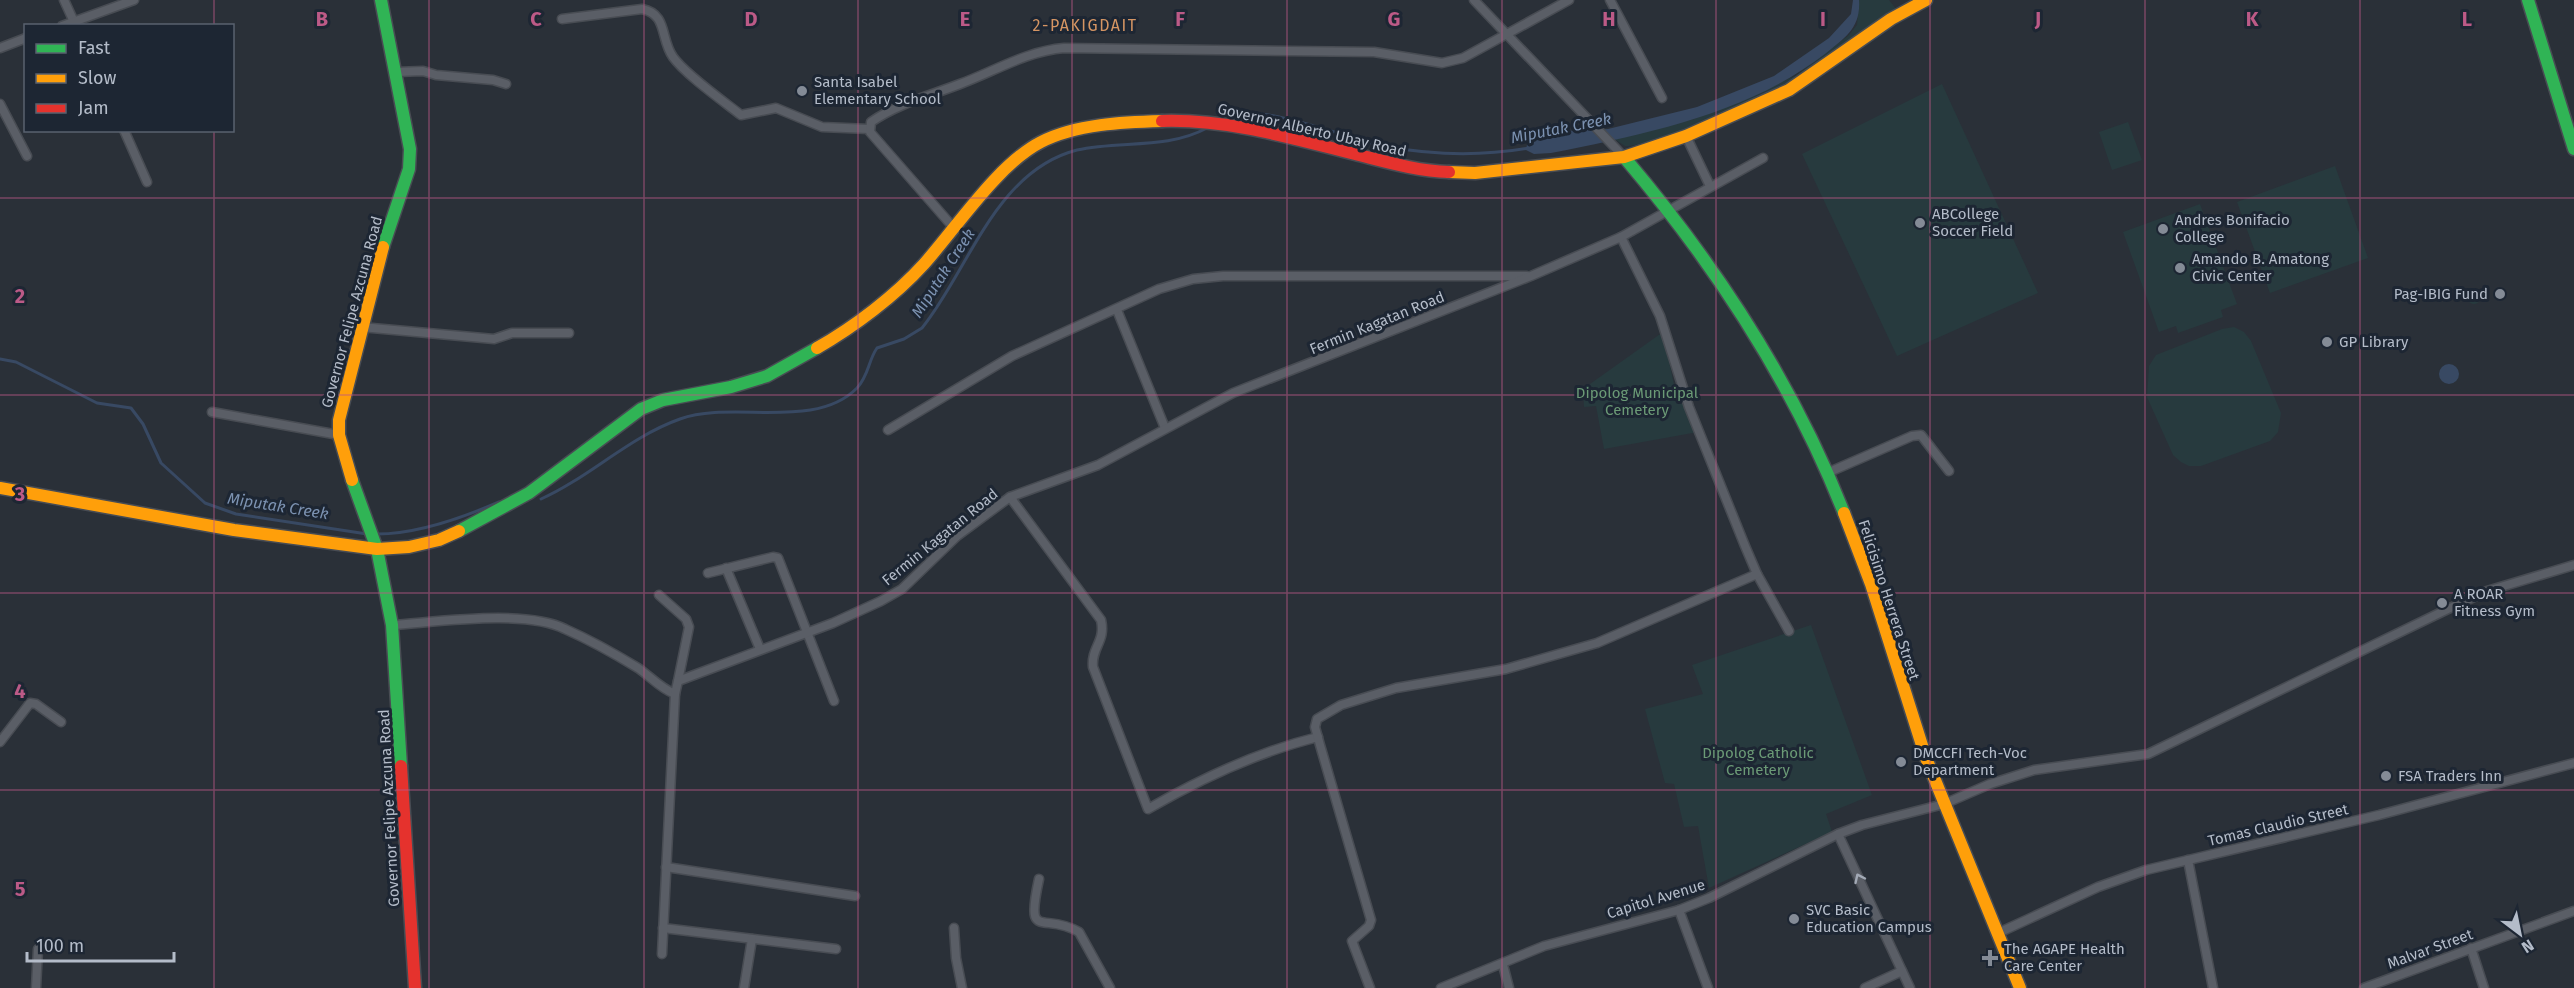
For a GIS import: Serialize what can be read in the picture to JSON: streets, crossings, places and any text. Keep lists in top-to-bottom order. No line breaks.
{"streets":{"main road":["Governor Alberto Ubay Road","Governor Felipe Azcuna Road","Felicisimo Herrera Street"],"street":["Fermin Kagatan Road","Tomas Claudio Street","Capitol Avenue","Malvar Street"]},"crossings":[["Governor Alberto Ubay Road","Governor Felipe Azcuna Road"],["Governor Alberto Ubay Road","Felicisimo Herrera Street"],["Fermin Kagatan Road","Felicisimo Herrera Street"],["Felicisimo Herrera Street","Tomas Claudio Street"],["Felicisimo Herrera Street","Capitol Avenue"]],"districts":["2-PAKIGDAIT"],"water":["Miputak Creek"],"parks":["Dipolog Municipal Cemetery","Dipolog Catholic Cemetery"],"places":{"other":["Santa Isabel Elementary School","ABCollege Soccer Field","Andres Bonifacio College","Amando B. Amatong Civic Center","Pag-IBIG Fund","GP Library","A ROAR Fitness Gym","DMCCFI Tech-Voc Department","FSA Traders Inn","SVC Basic Education Campus"],"health":["The AGAPE Health Care Center"]},"legend":["Fast","Slow","Jam"],"scale_bar":"100 m","north":"bottom right","grid":{"columns":["B","C","D","E","F","G","H","I","J","K","L"],"rows":["2","3","4","5"]}}
